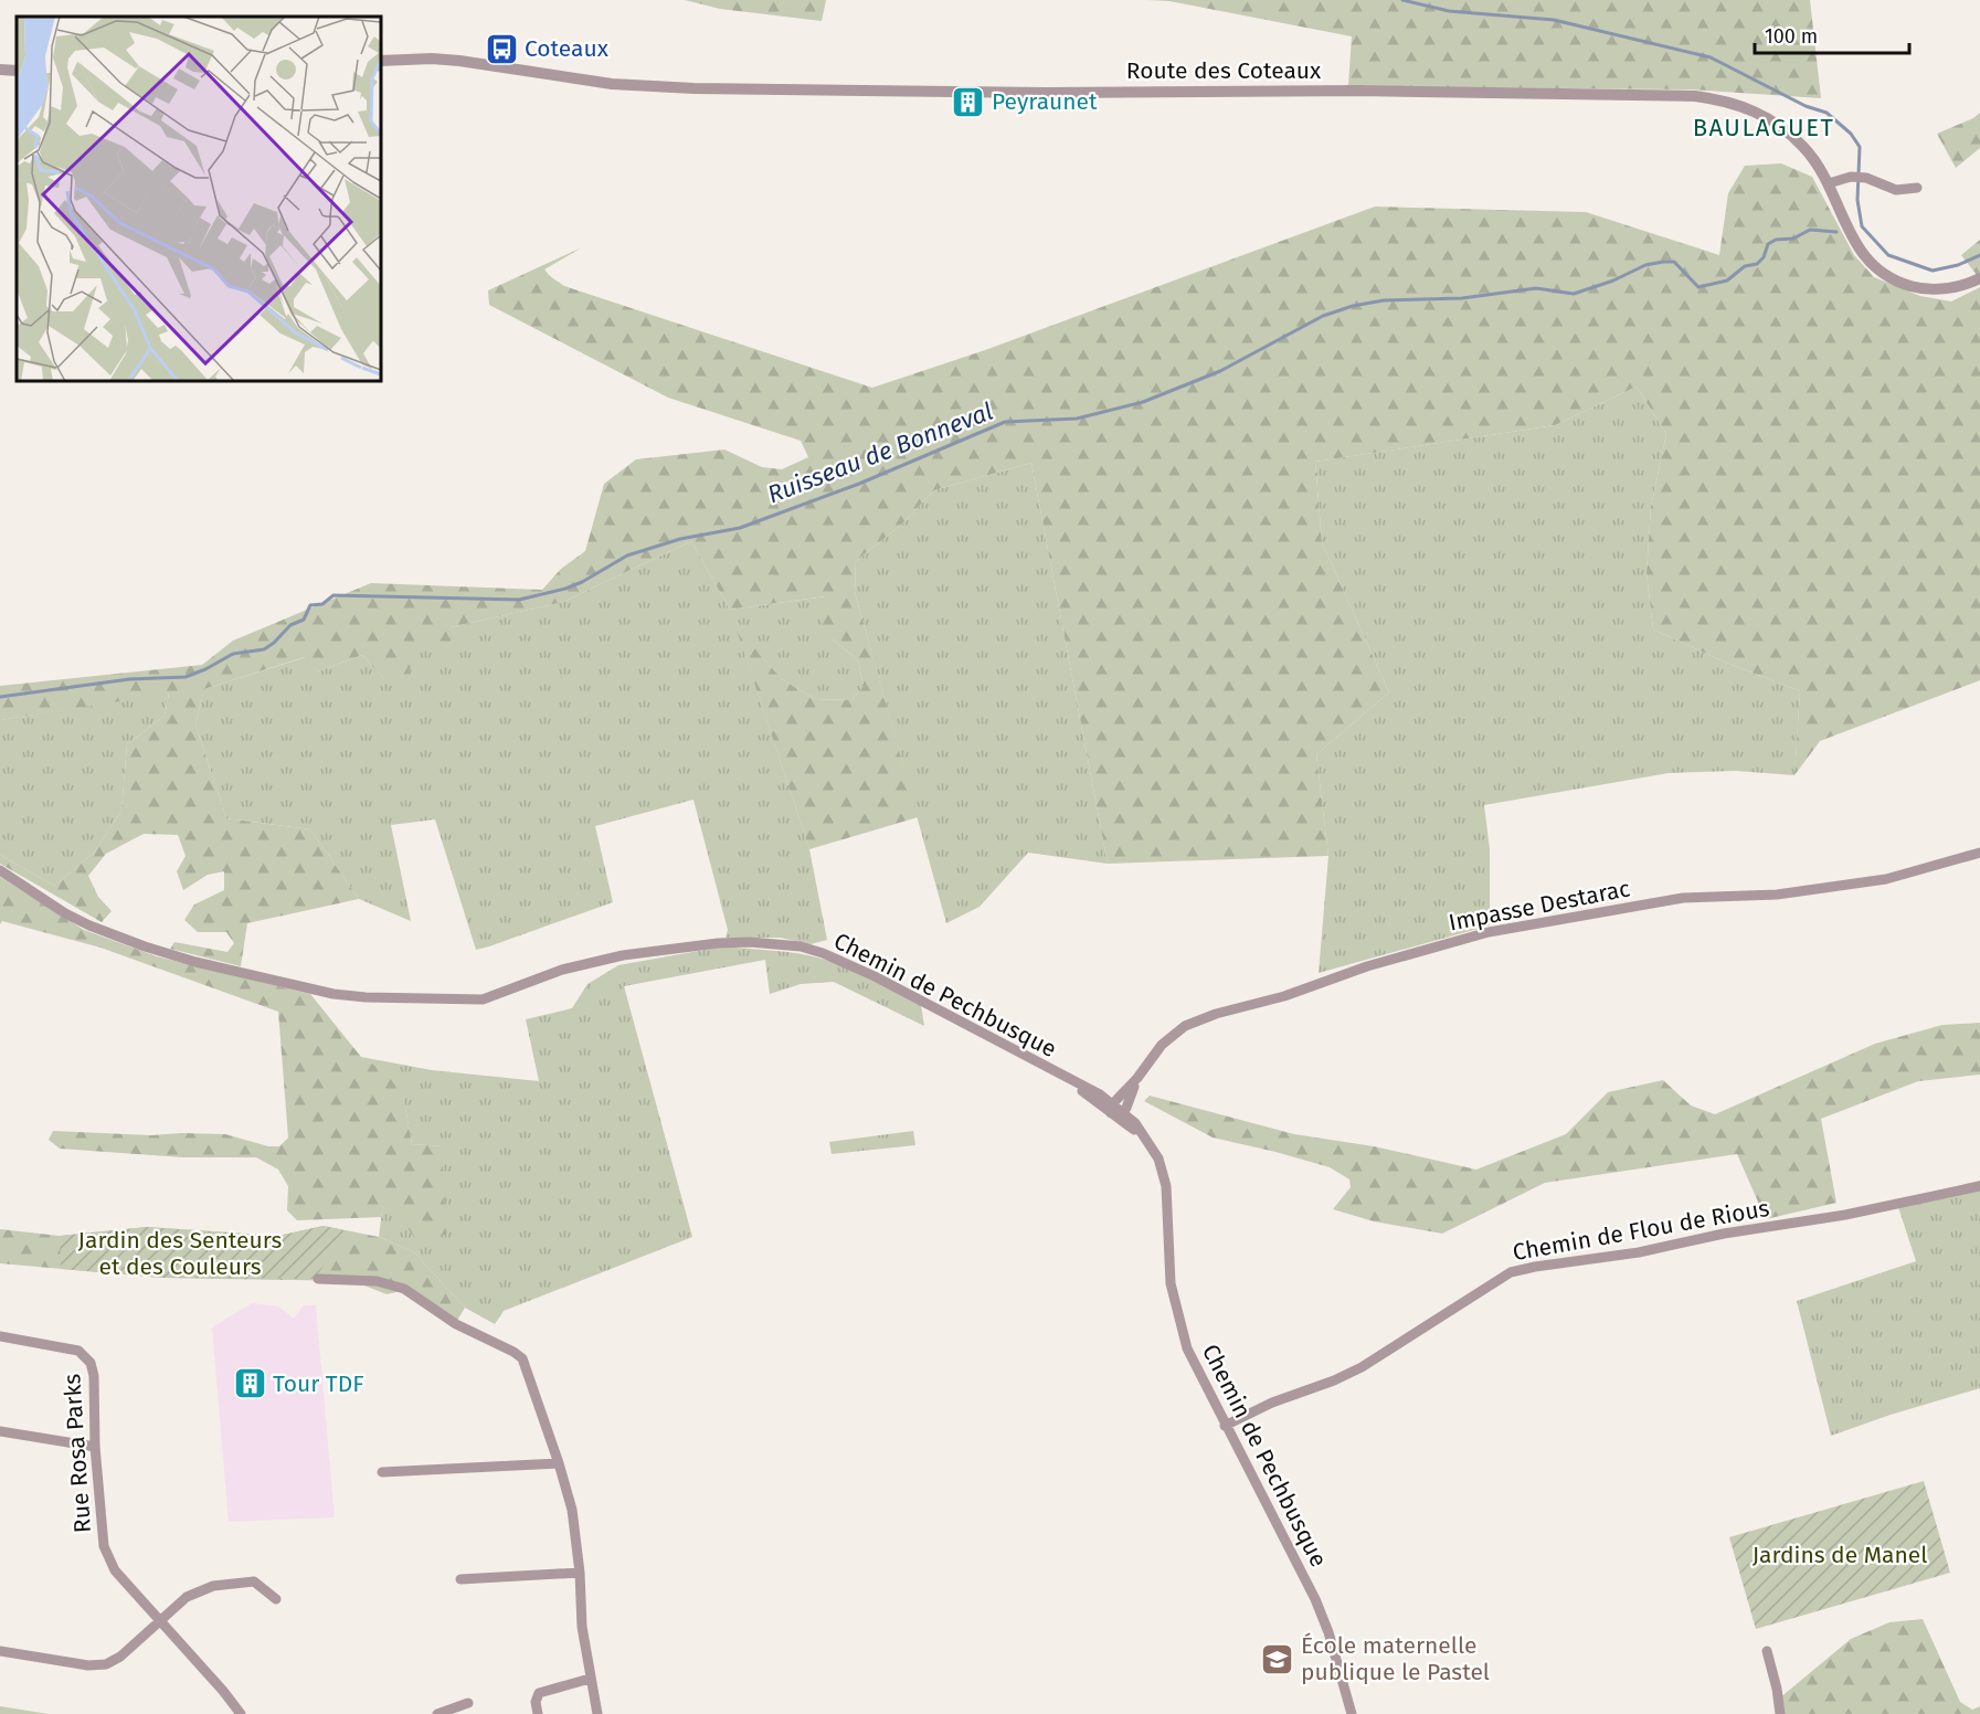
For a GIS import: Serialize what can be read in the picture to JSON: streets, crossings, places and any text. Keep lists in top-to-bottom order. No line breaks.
{"streets":{"street":["Route des Coteaux","Impasse Destarac","Chemin de Pechbusque","Chemin de Flou de Rious","Rue Rosa Parks"]},"crossings":[["Impasse Destarac","Chemin de Pechbusque"],["Chemin de Pechbusque","Chemin de Flou de Rious"]],"districts":["BAULAGUET"],"water":["Ruisseau de Bonneval"],"parks":["Jardin des Senteurs et des Couleurs","Jardins de Manel"],"places":{"bus stop":["Coteaux"],"building":["Peyraunet","Tour TDF"],"school or university":["École maternelle publique le Pastel"]},"scale_bar":"100 m"}
